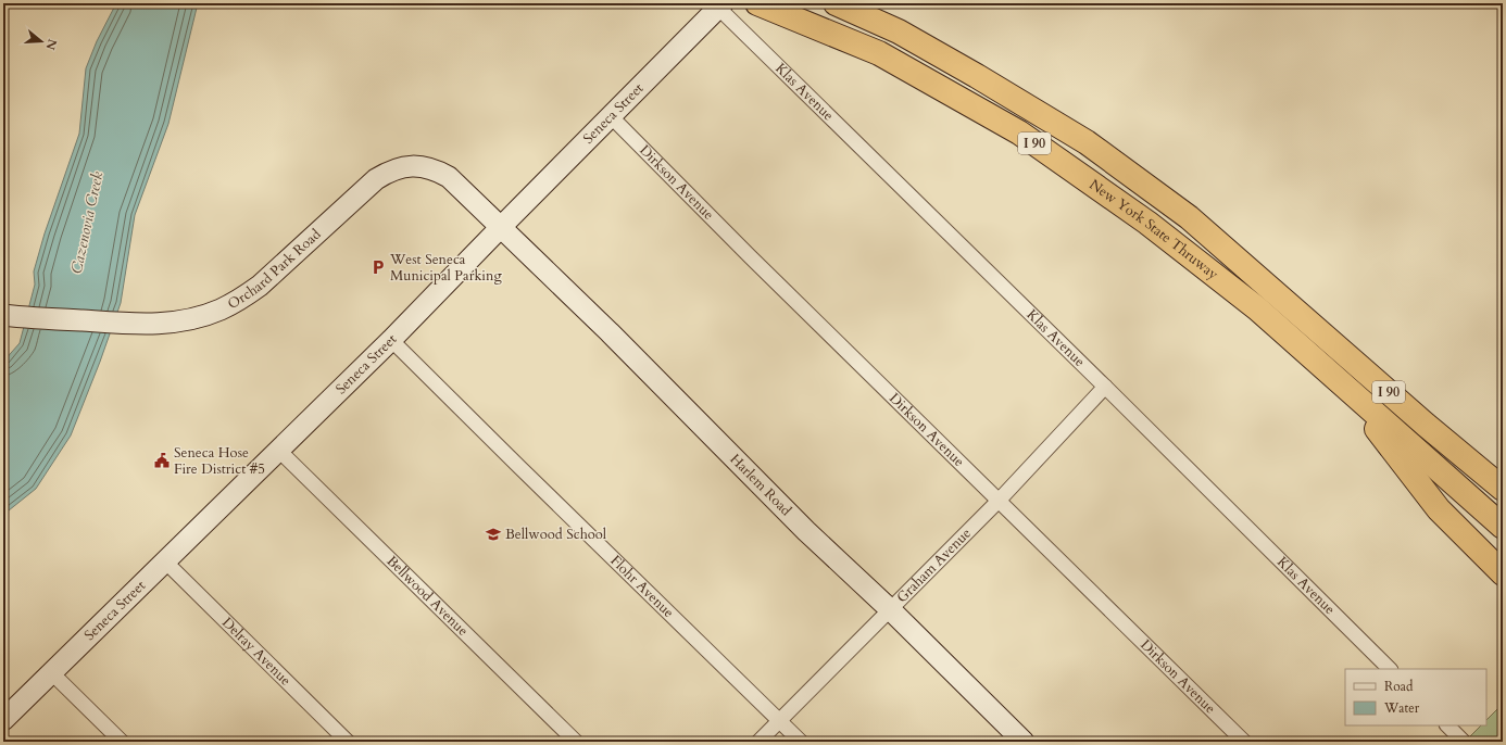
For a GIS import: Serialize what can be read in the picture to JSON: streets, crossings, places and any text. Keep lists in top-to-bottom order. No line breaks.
{"streets":{"highway":["I 90","New York State Thruway"],"main road":["Seneca Street","Orchard Park Road","Harlem Road"],"street":["Klas Avenue","Dirkson Avenue","Graham Avenue","Flohr Avenue","Bellwood Avenue","Delray Avenue"]},"crossings":[["Klas Avenue","Seneca Street"],["Klas Avenue","Graham Avenue"],["Seneca Street","Dirkson Avenue"],["Seneca Street","Orchard Park Road"],["Seneca Street","Harlem Road"],["Seneca Street","Flohr Avenue"],["Seneca Street","Bellwood Avenue"],["Seneca Street","Delray Avenue"],["Dirkson Avenue","Graham Avenue"],["Orchard Park Road","Harlem Road"],["Harlem Road","Graham Avenue"],["Graham Avenue","Flohr Avenue"]],"water":["Cazenovia Creek"],"places":{"parking":["West Seneca Municipal Parking"],"public building":["Seneca Hose Fire District #5"],"school or university":["Bellwood School"]},"legend":["Road","Water"],"north":"right"}
